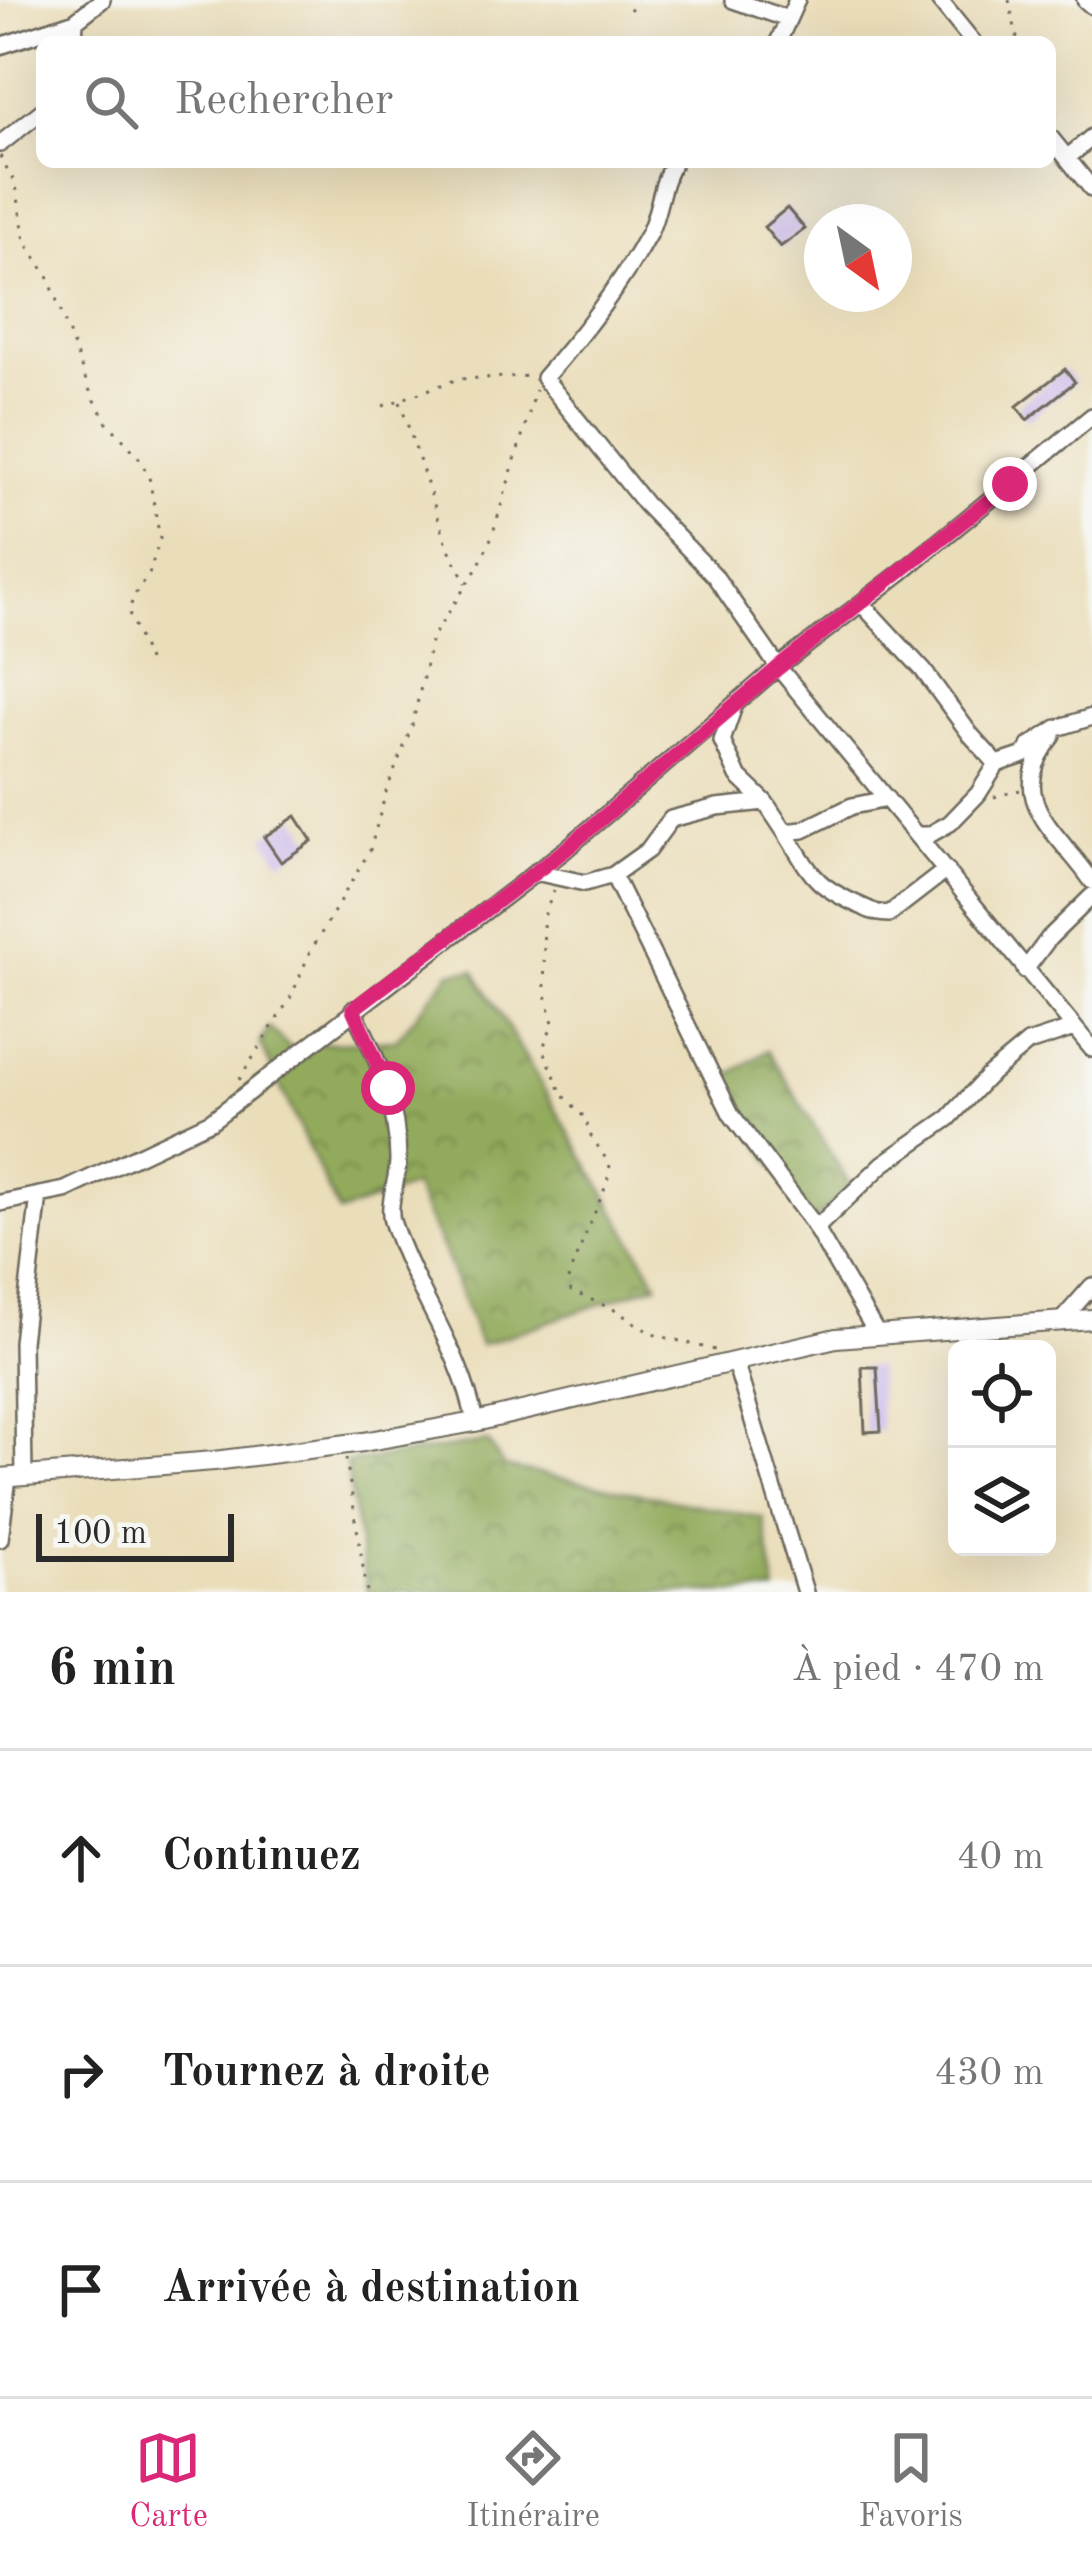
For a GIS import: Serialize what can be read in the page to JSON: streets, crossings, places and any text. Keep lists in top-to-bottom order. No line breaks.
{"scale_bar":"100 m","north":"bottom right","page":{"search":"Rechercher","scale":"100 m","heading":["6 min","À pied · 470 m"],"list":[["Continuez","40 m"],["Tournez à droite","430 m"],"Arrivée à destination"],"nav":["Carte","Itinéraire","Favoris"]}}
